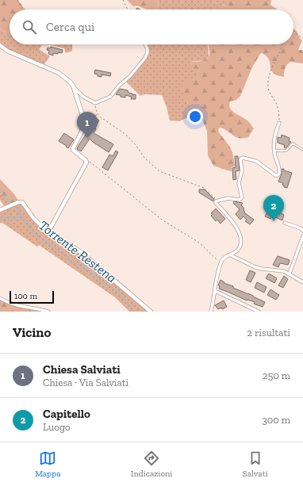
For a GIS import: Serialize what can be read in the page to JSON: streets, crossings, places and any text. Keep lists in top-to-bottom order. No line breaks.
{"water":["Torrente Restena"],"scale_bar":"100 m","page":{"search":"Cerca qui","pins":["1","2"],"scale":"100 m","heading":["Vicino","2 risultati"],"list":[{"mark":"1","name":"Chiesa Salviati","note":"Chiesa · Via Salviati","value":"250 m"},{"mark":"2","name":"Capitello","note":"Luogo","value":"300 m"}],"nav":["Mappa","Indicazioni","Salvati"]}}
